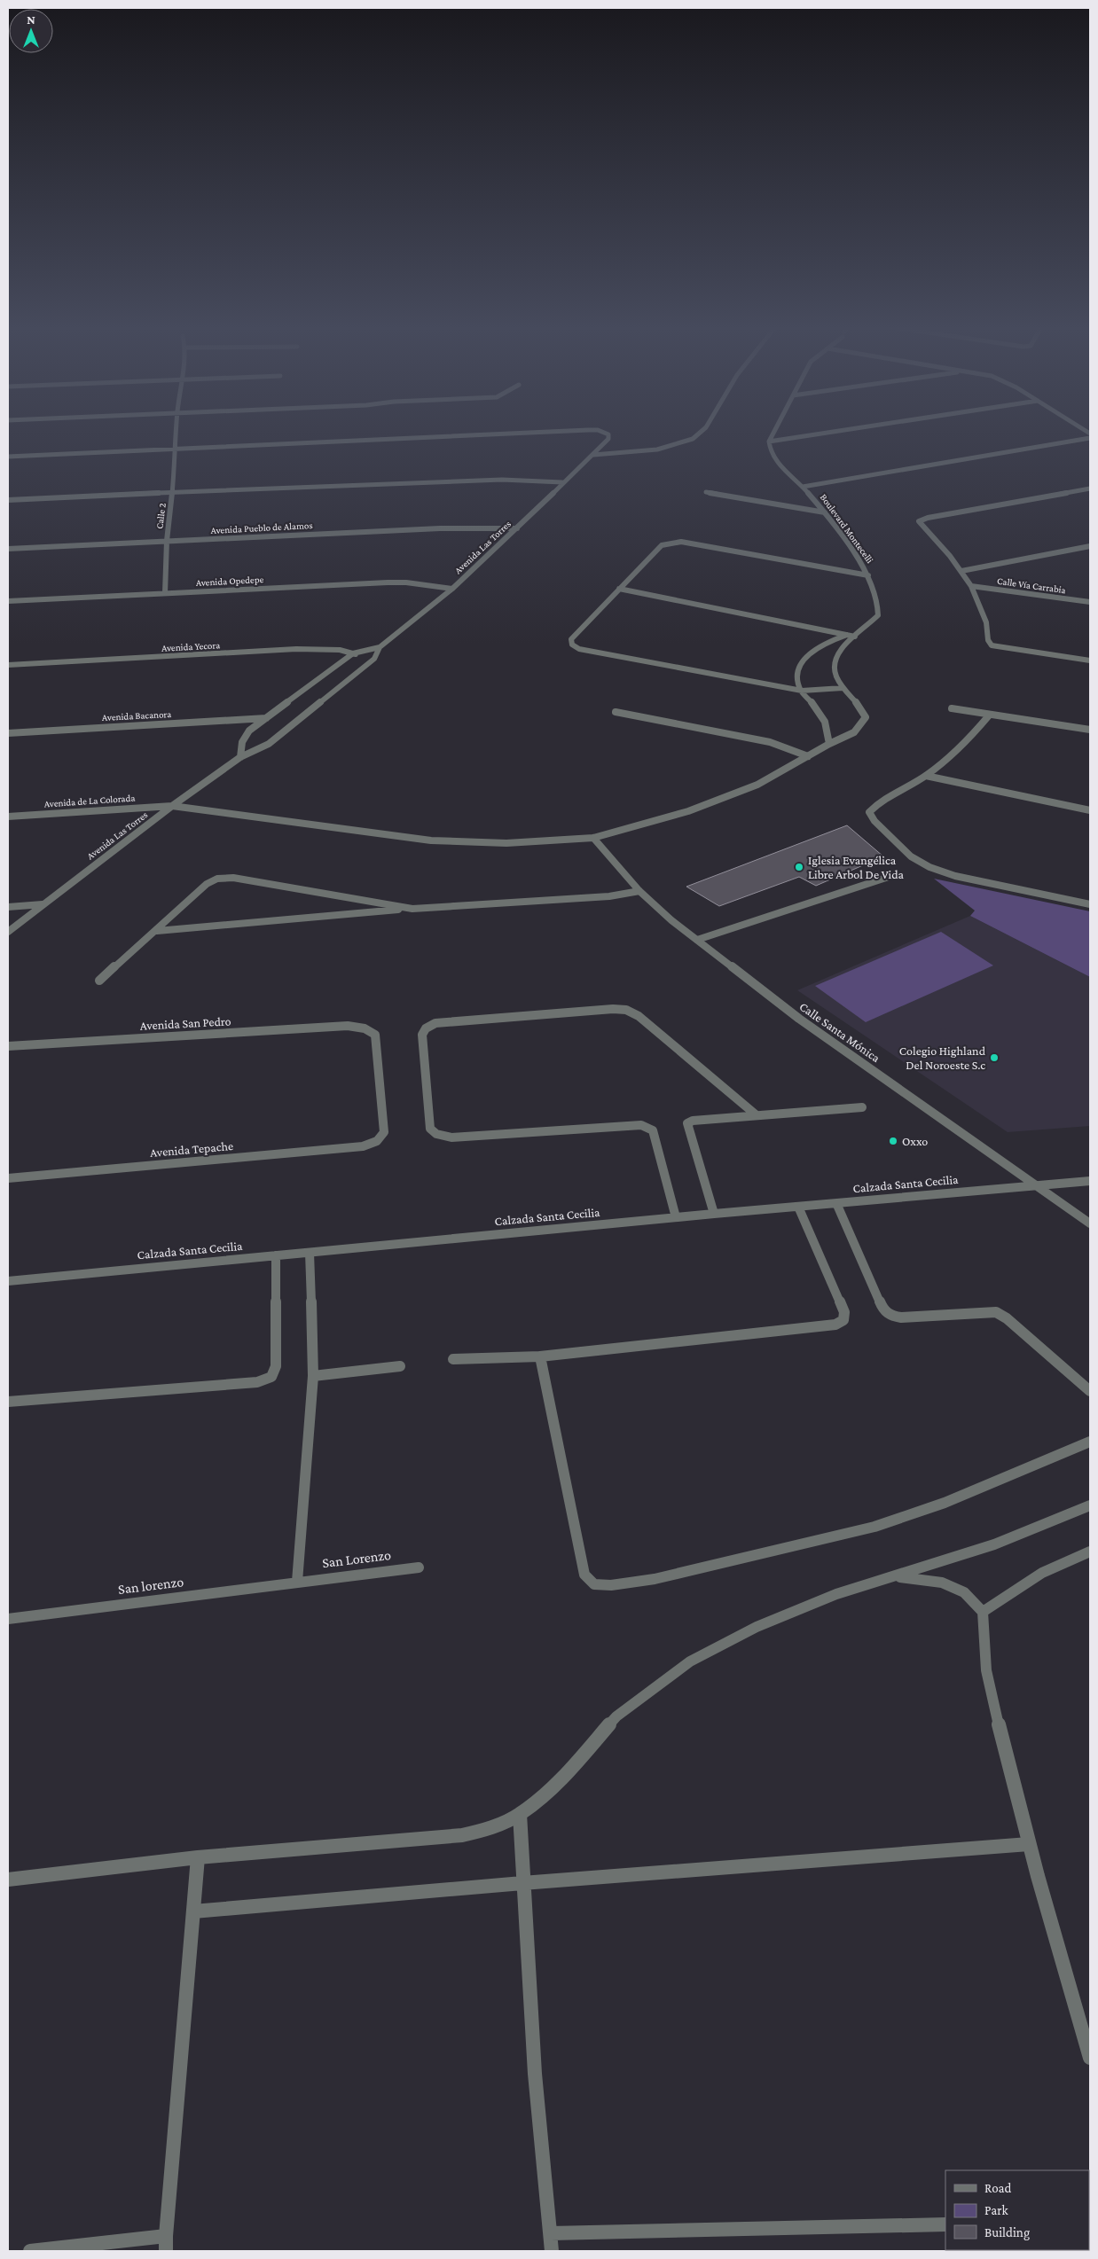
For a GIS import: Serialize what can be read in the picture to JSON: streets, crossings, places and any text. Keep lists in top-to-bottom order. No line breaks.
{"streets":{"street":["Calle 2","Avenida Pueblo de Alamos","Boulevard Montecelli","Avenida Las Torres","Avenida Opedepe","Calle Vía Carrabia","Avenida Yecora","Avenida Bacanora","Avenida de La Colorada","Avenida San Pedro","Calle Santa Mónica","Avenida Tepache","Calzada Santa Cecilia","San Lorenzo","San lorenzo"]},"crossings":[["Calle 2","Avenida Pueblo de Alamos"],["Calle 2","Avenida Las Torres"],["Calle 2","Avenida Opedepe"],["Avenida Pueblo de Alamos","Avenida Las Torres"],["Boulevard Montecelli","Avenida de La Colorada"],["Boulevard Montecelli","Calle Santa Mónica"],["Avenida Las Torres","Avenida Opedepe"],["Avenida Las Torres","Avenida Yecora"],["Avenida Las Torres","Avenida Bacanora"],["Avenida Las Torres","Avenida de La Colorada"],["Avenida de La Colorada","Calle Santa Mónica"],["Avenida San Pedro","Avenida Tepache"],["Calle Santa Mónica","Calzada Santa Cecilia"],["San Lorenzo","San lorenzo"]],"places":["Iglesia Evangélica Libre Arbol De Vida","Colegio Highland Del Noroeste S.c","Oxxo"],"legend":["Road","Park","Building"],"north":"top"}
